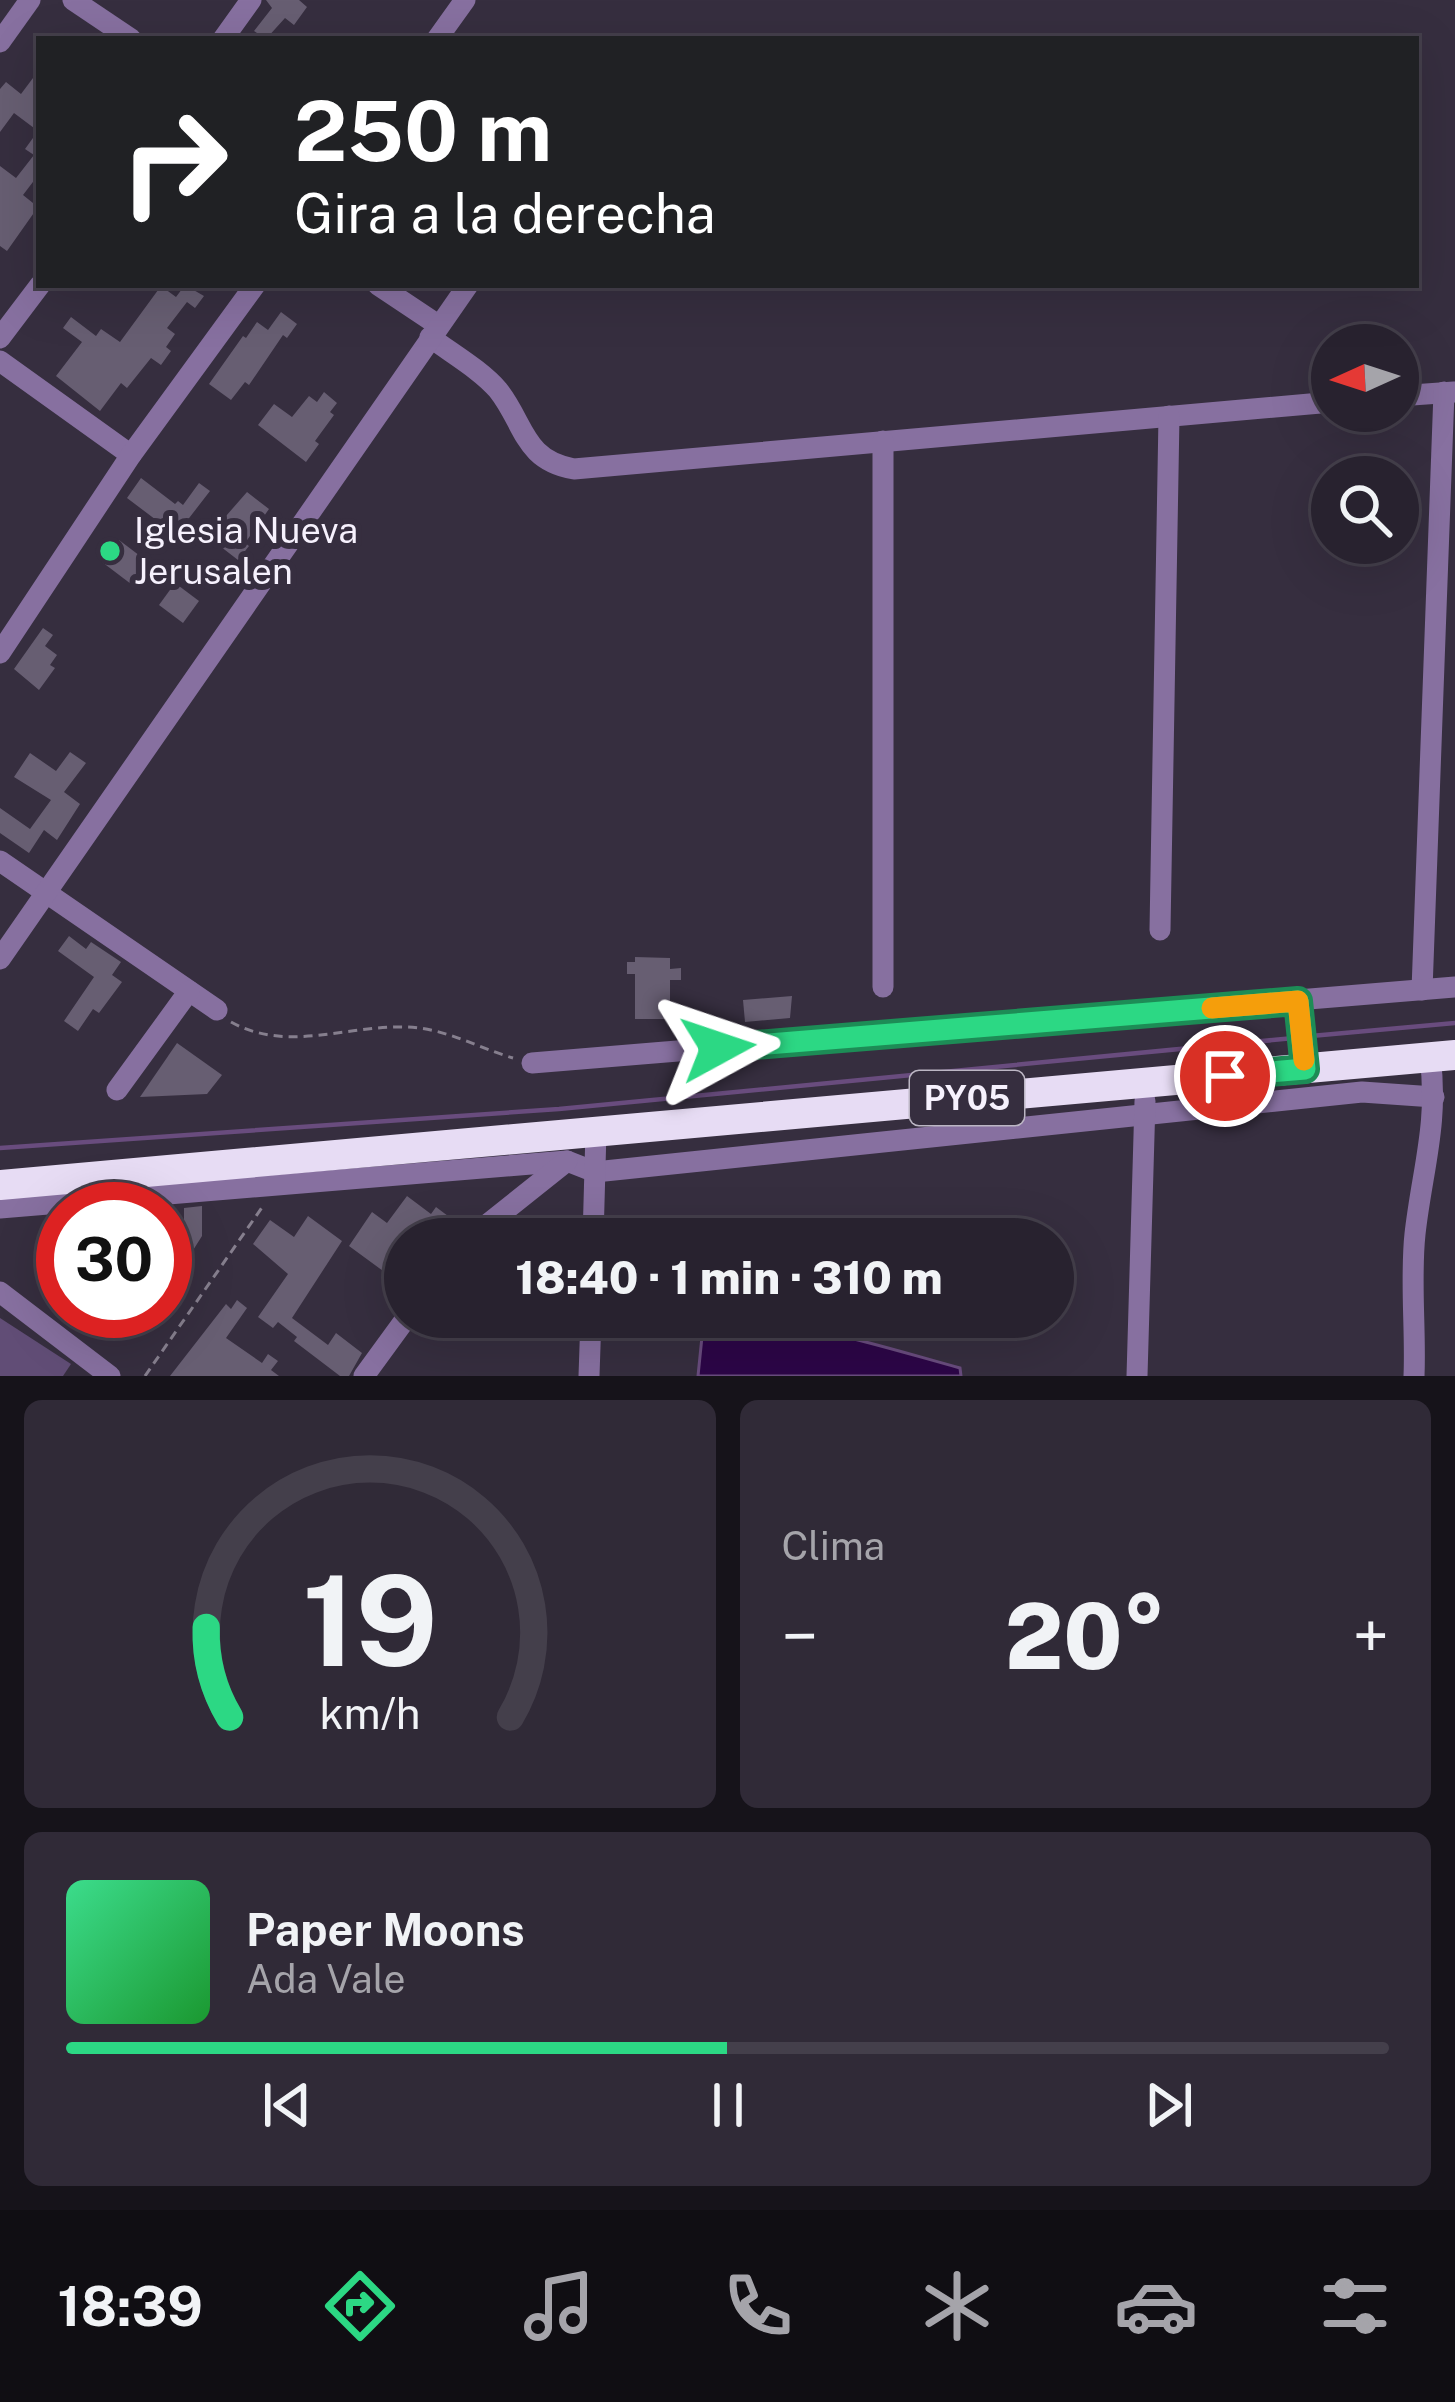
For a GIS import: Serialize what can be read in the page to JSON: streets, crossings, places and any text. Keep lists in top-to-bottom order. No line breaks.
{"streets":{"highway":["PY05"]},"places":["Iglesia Nueva Jerusalen"],"north":"left","page":{"turn":["250 m","Gira a la derecha"],"limit":"30","trip":"18:40 · 1 min · 310 m","tile":"Clima","heat":["−","20°","+"],"song":["Paper Moons","Ada Vale"],"tabs":"18:39","gauge":["19","km/h"]}}
